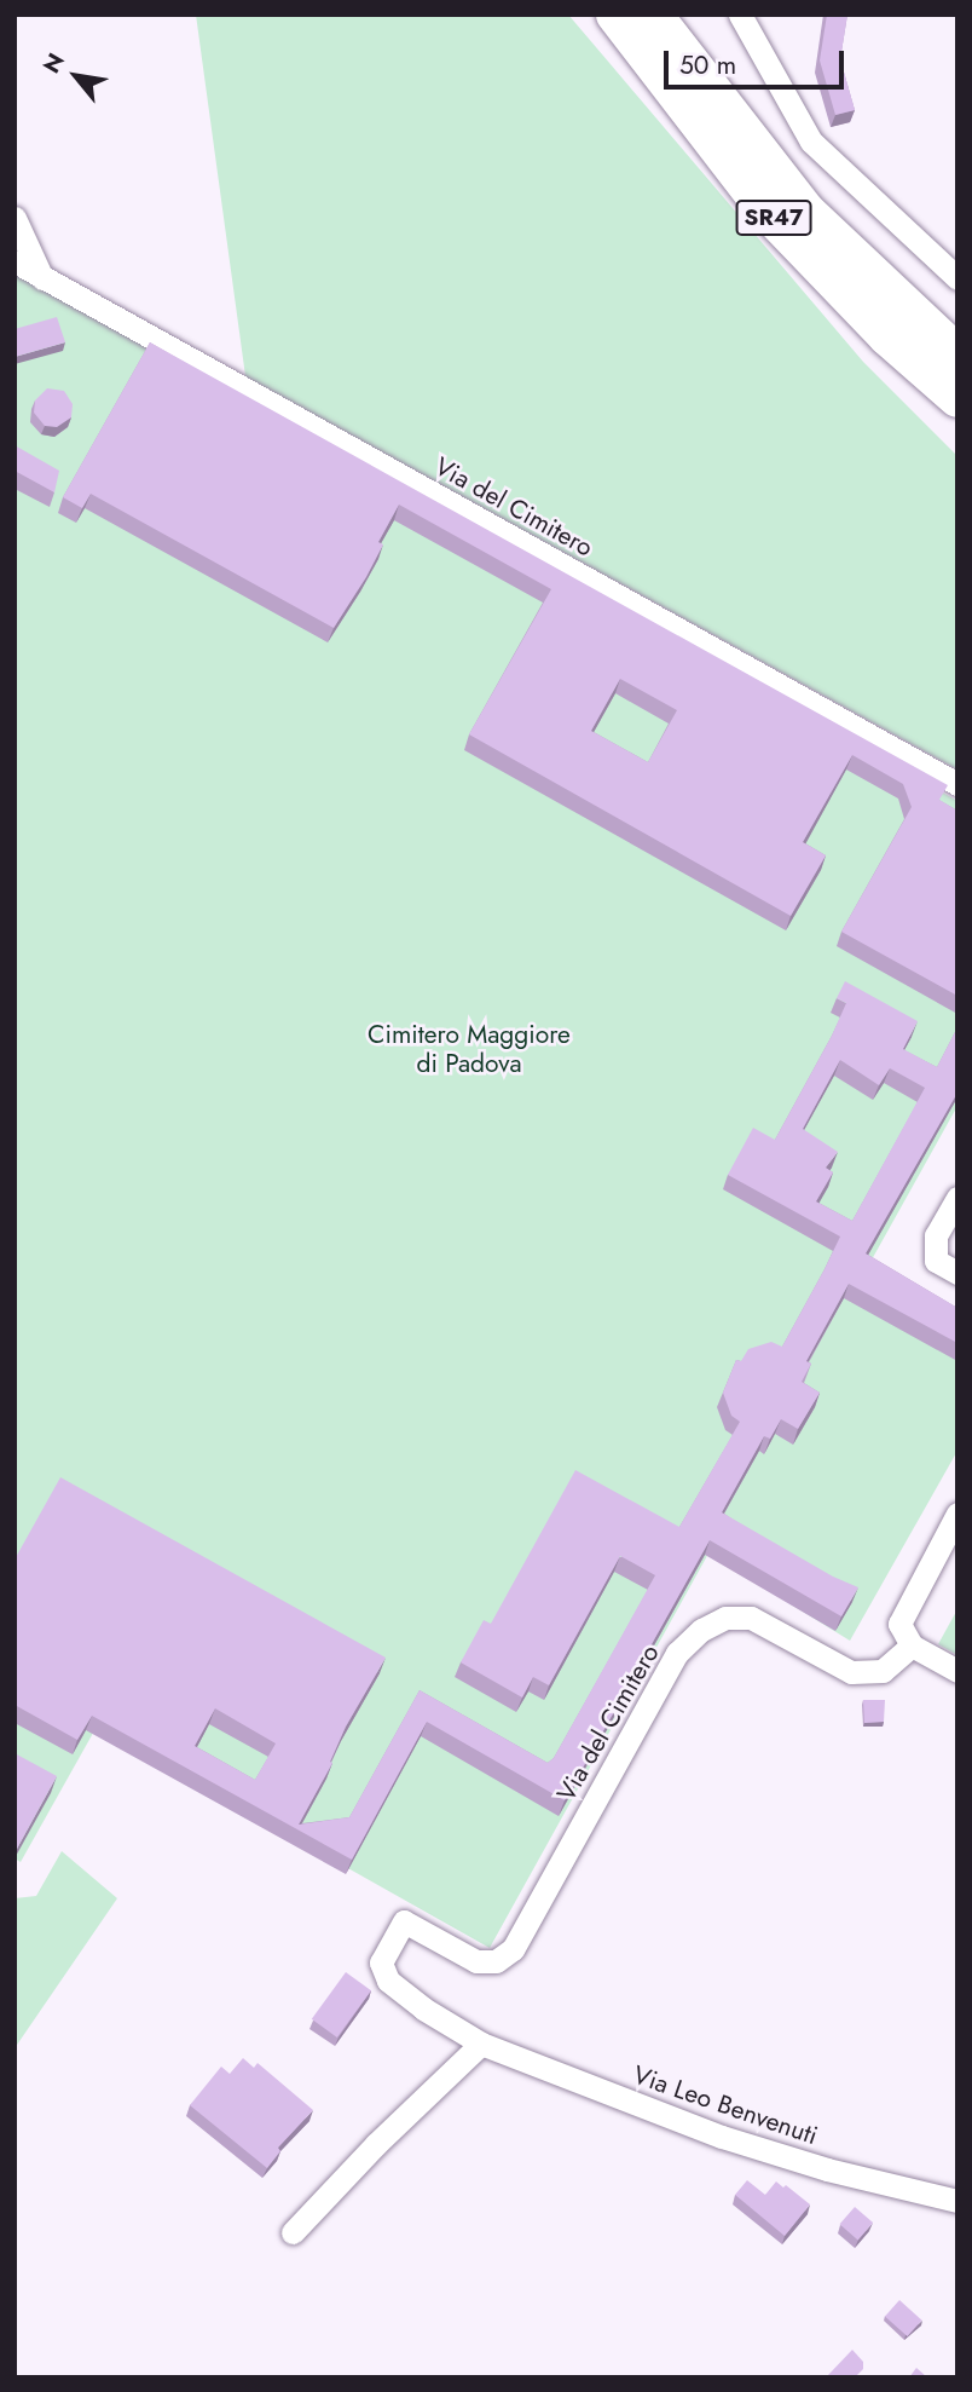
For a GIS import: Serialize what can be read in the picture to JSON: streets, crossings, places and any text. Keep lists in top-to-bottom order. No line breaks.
{"streets":{"highway":["SR47"],"street":["Via del Cimitero","Via Leo Benvenuti"]},"crossings":[["Via del Cimitero","Via Leo Benvenuti"]],"parks":["Cimitero Maggiore di Padova"],"scale_bar":"50 m","north":"top left"}
